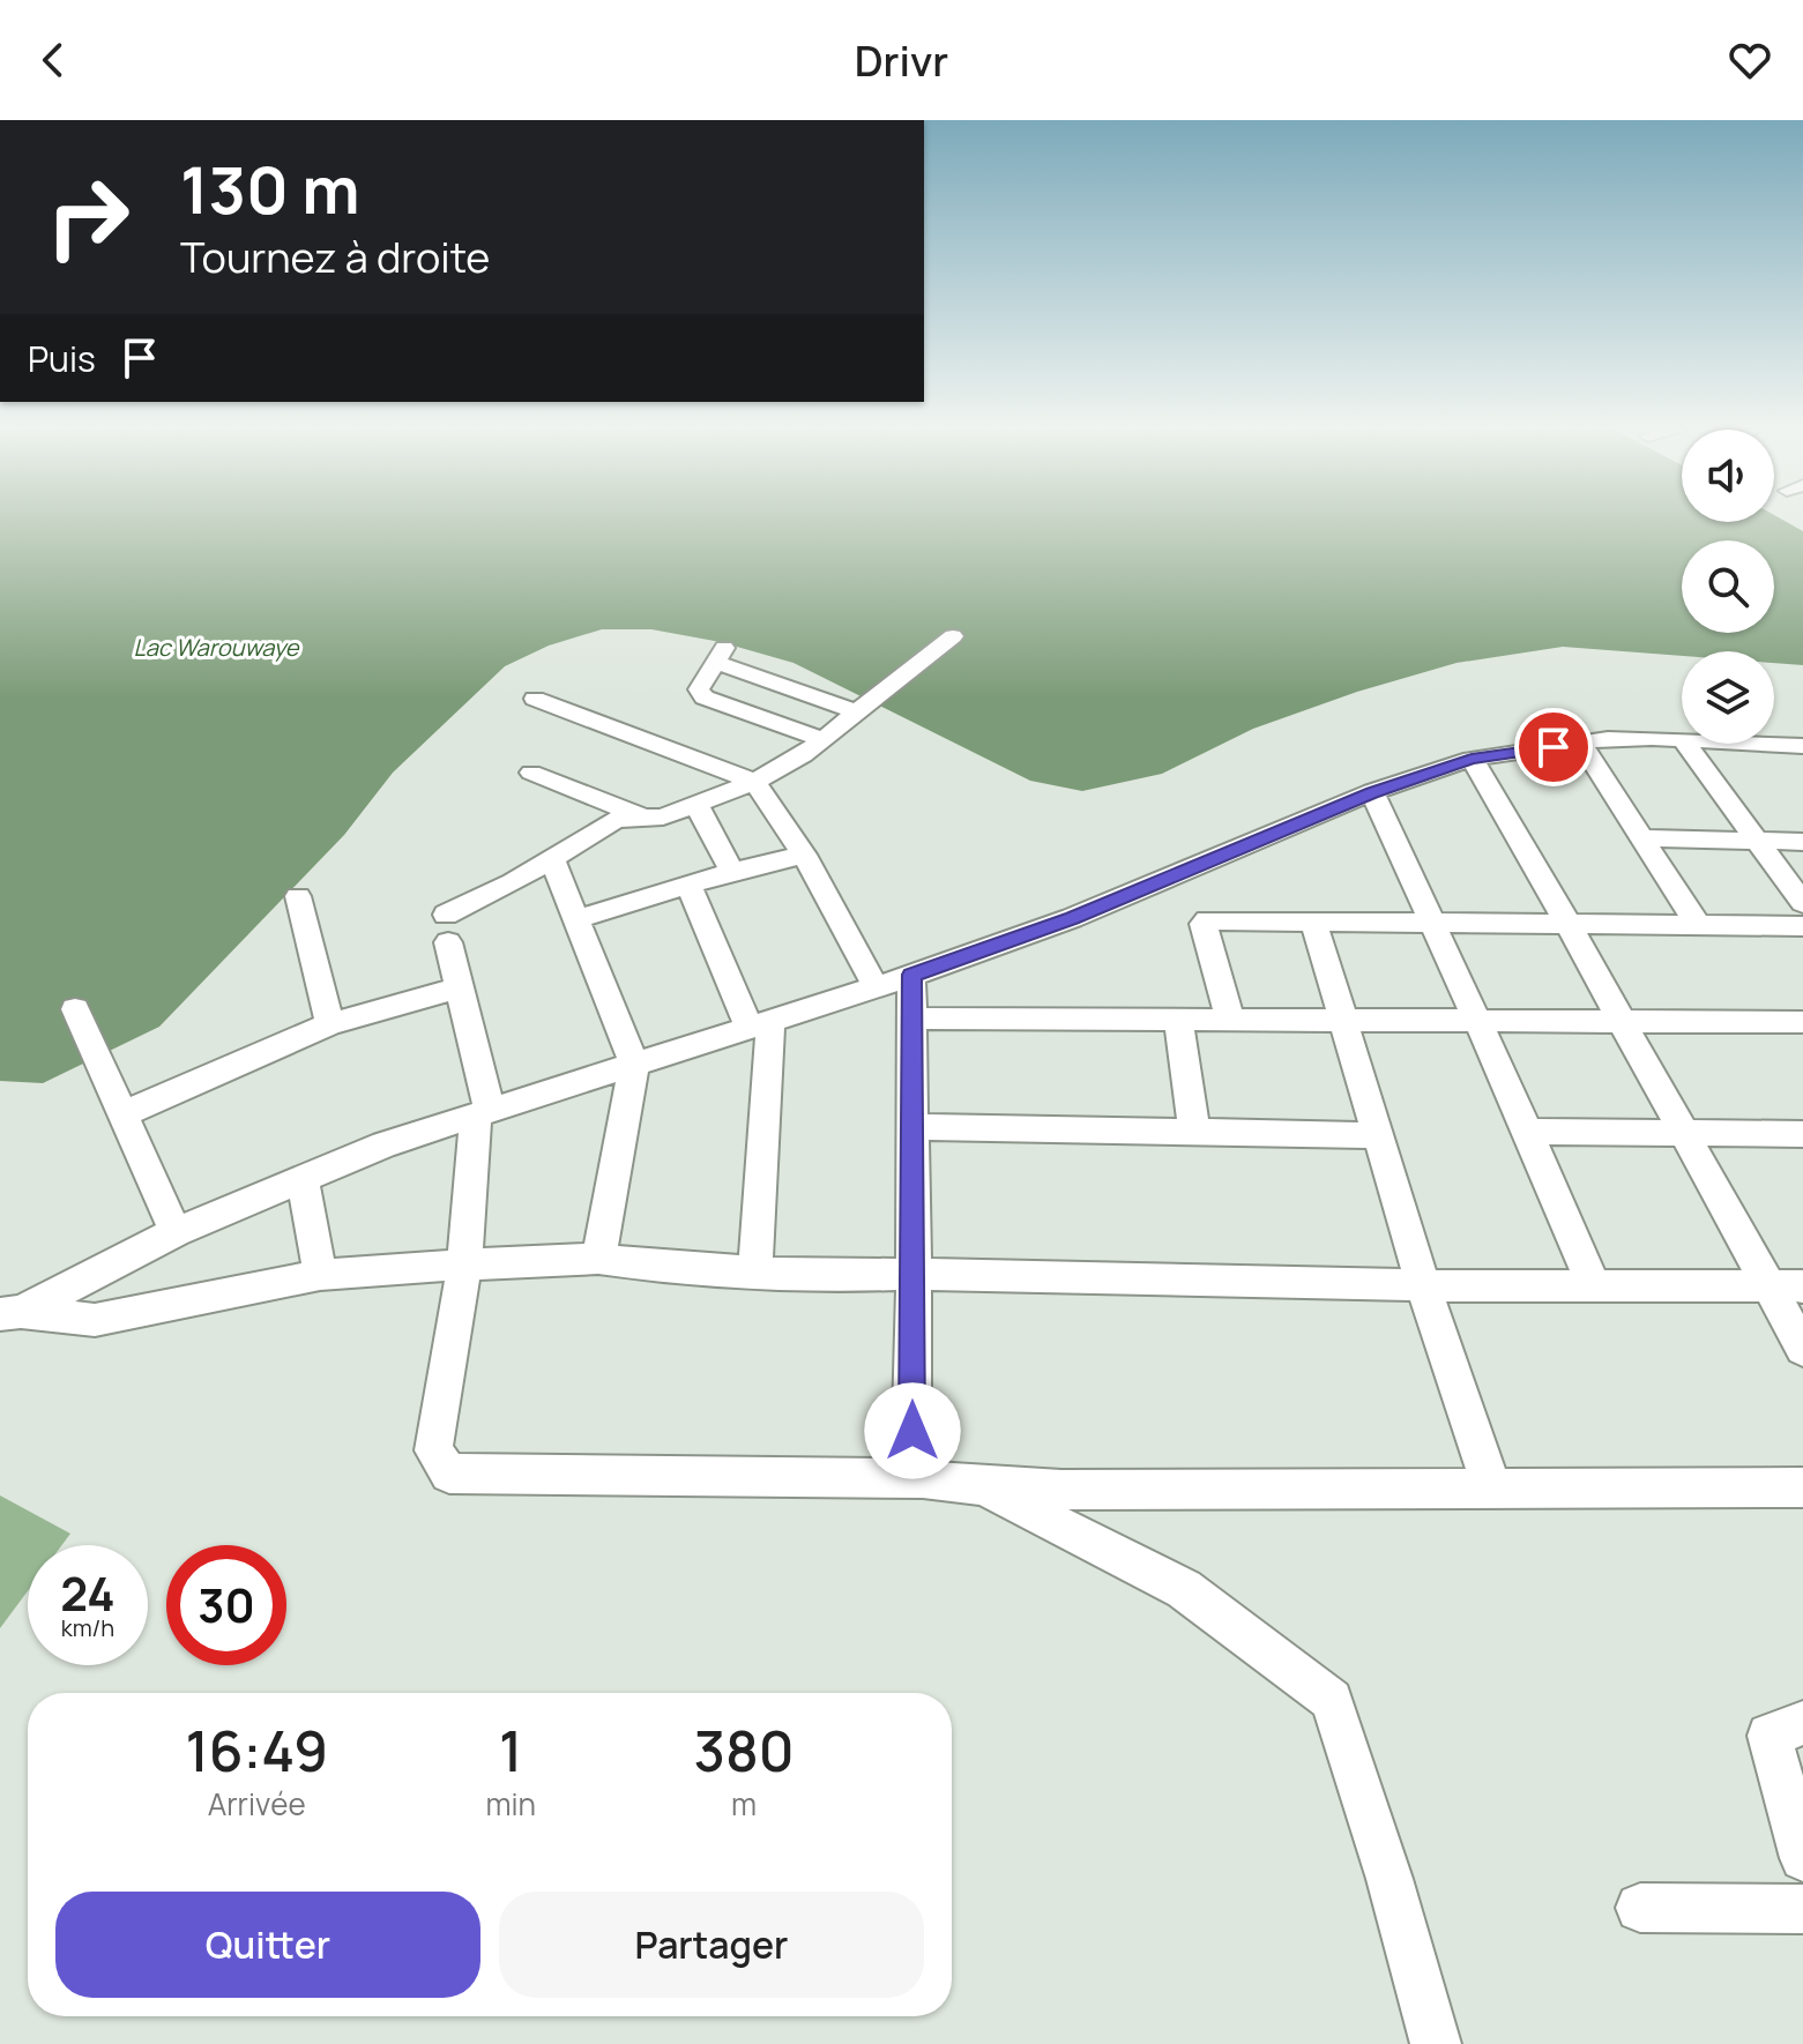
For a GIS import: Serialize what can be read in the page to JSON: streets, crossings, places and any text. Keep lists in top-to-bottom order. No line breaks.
{"water":["Lac Warouwaye"],"page":{"header":"Drivr","turn":["130 m","Tournez à droite"],"then":"Puis","speed":"24 km/h","limit":"30","eta":["16:49","Arrivée","1","min","380","m"],"buttons":["Quitter","Partager"]}}
